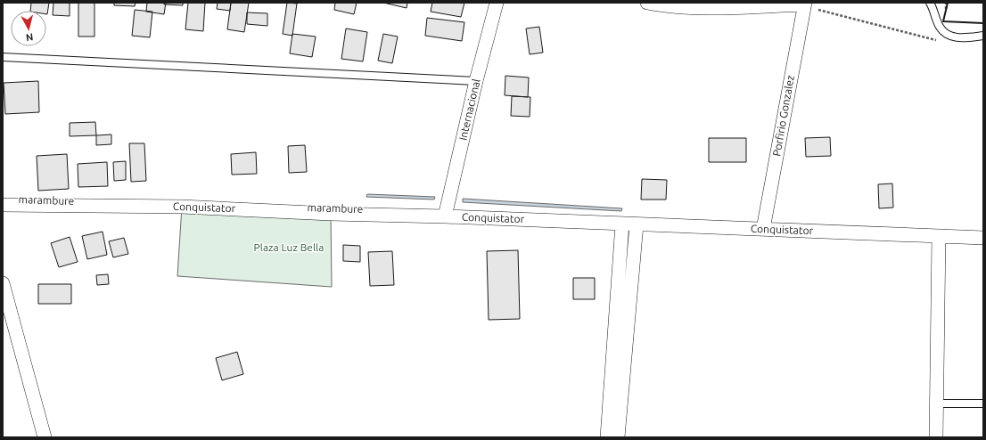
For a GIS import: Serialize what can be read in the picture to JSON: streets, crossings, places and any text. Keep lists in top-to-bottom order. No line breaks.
{"streets":{"street":["Internacional","Porfirio Gonzalez","Conquistator"]},"crossings":[["Internacional","Conquistator"],["Porfirio Gonzalez","Conquistator"]],"parks":["Plaza Luz Bella"],"north":"bottom"}
